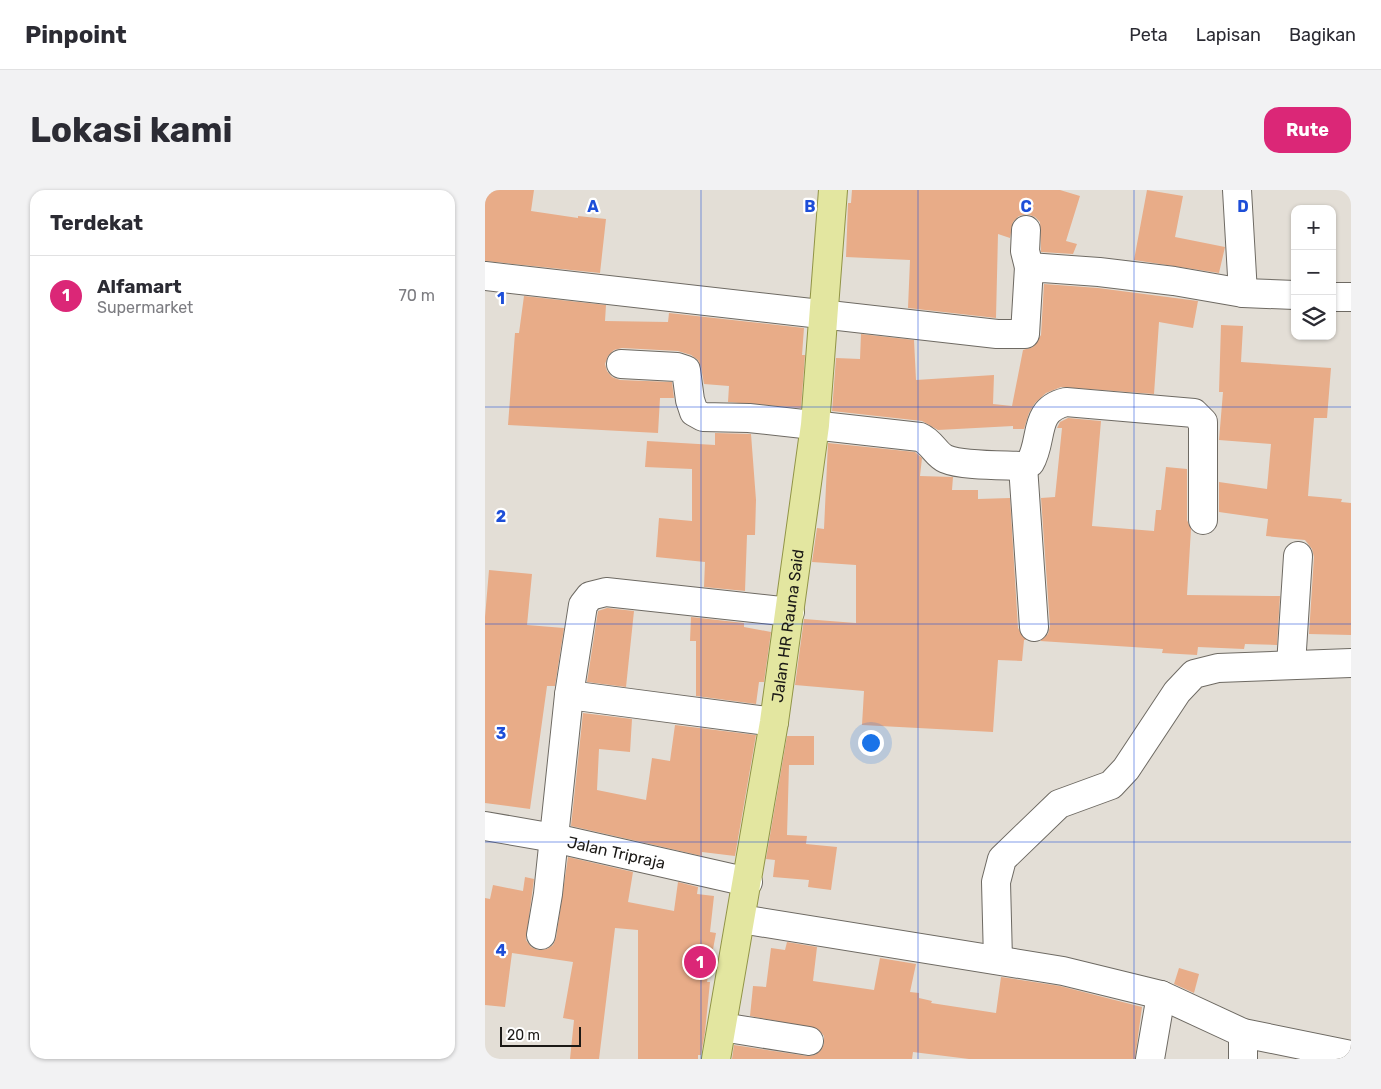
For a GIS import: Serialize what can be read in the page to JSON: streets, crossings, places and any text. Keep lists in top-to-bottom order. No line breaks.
{"streets":{"main road":["Jalan HR Rauna Said"],"street":["Jalan Tripraja"]},"crossings":[["Jalan HR Rauna Said","Jalan Tripraja"]],"scale_bar":"20 m","page":{"header":"Pinpoint","nav":["Peta","Lapisan","Bagikan"],"buttons":"Rute","title":"Lokasi kami","heading":"Terdekat","map_buttons":["+","−"],"list":[{"mark":"1","name":"Alfamart","note":"Supermarket","value":"70 m"}],"pins":"1","scale":"20 m"},"grid":{"columns":["A","B","C","D"],"rows":["1","2","3","4"]}}
